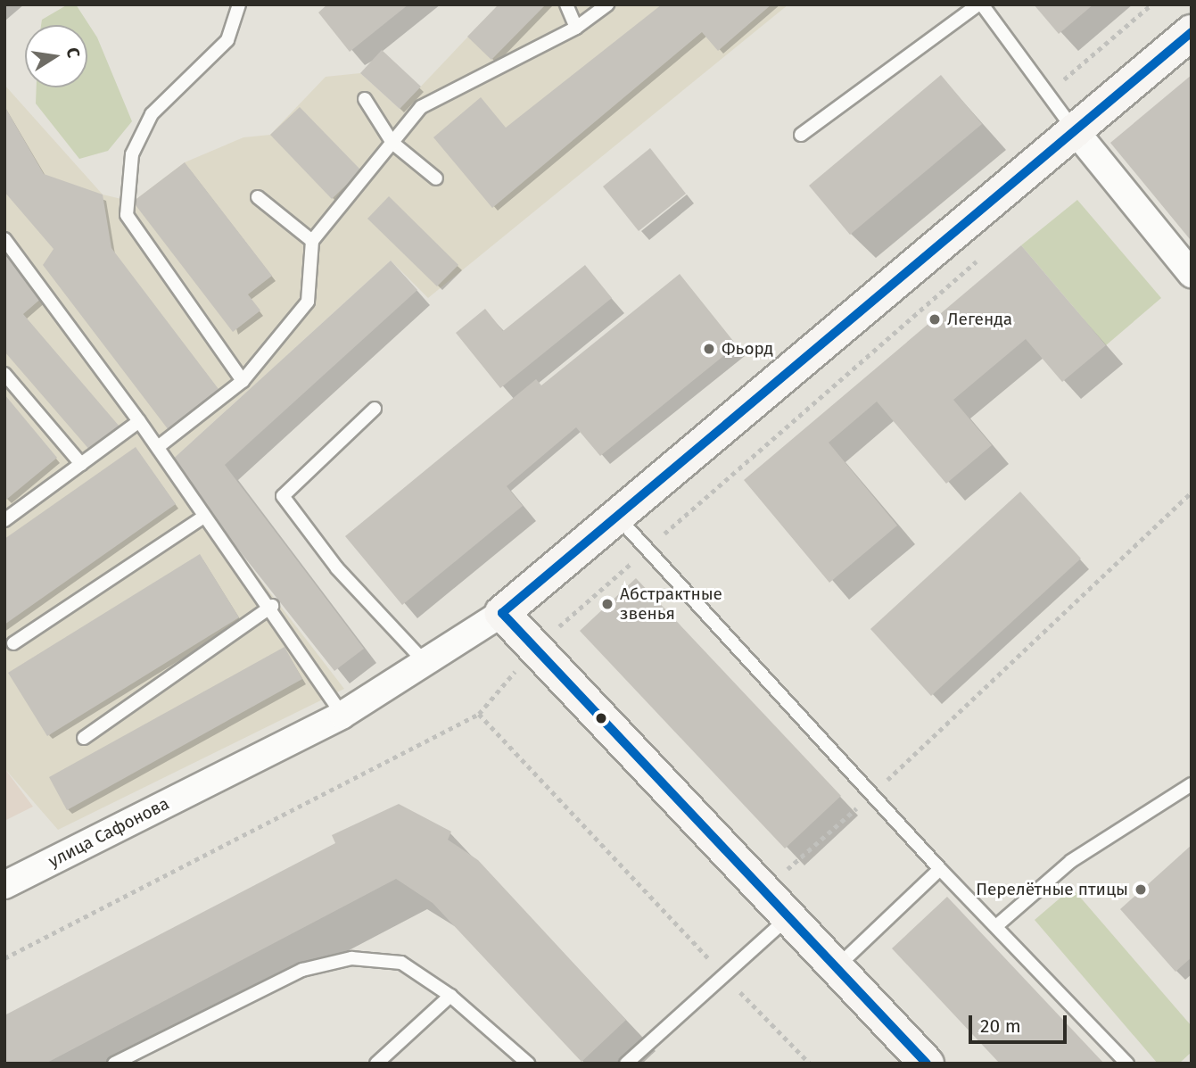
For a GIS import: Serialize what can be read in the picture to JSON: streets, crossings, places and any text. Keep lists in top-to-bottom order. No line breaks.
{"streets":{"street":["улица Сафонова"]},"places":["Легенда","Фьорд","Абстрактные звенья","Перелётные птицы"],"scale_bar":"20 m","north":"right"}
